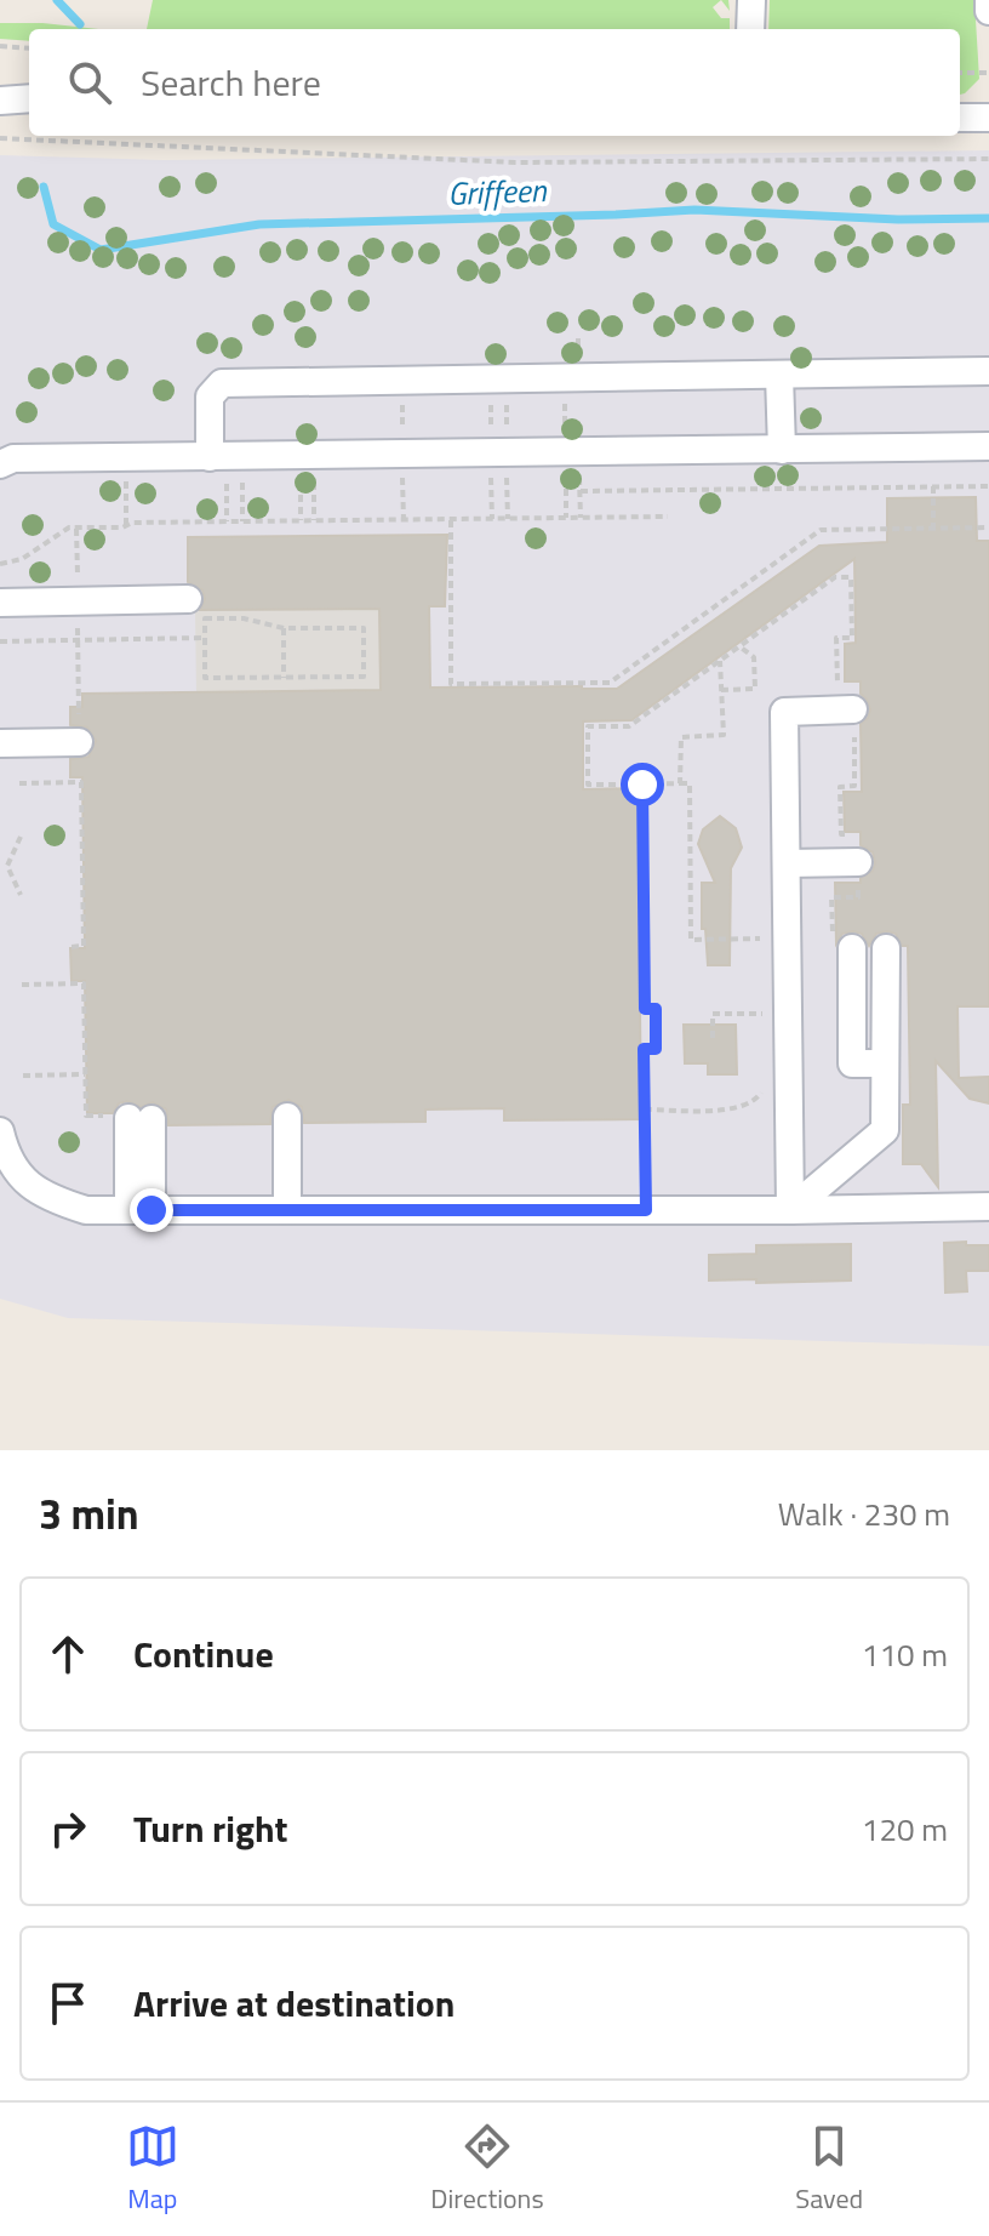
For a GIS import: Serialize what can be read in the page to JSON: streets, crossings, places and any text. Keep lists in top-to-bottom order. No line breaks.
{"water":["Griffeen"],"page":{"search":"Search here","heading":["3 min","Walk · 230 m"],"list":[["Continue","110 m"],["Turn right","120 m"],"Arrive at destination"],"nav":["Map","Directions","Saved"]}}
